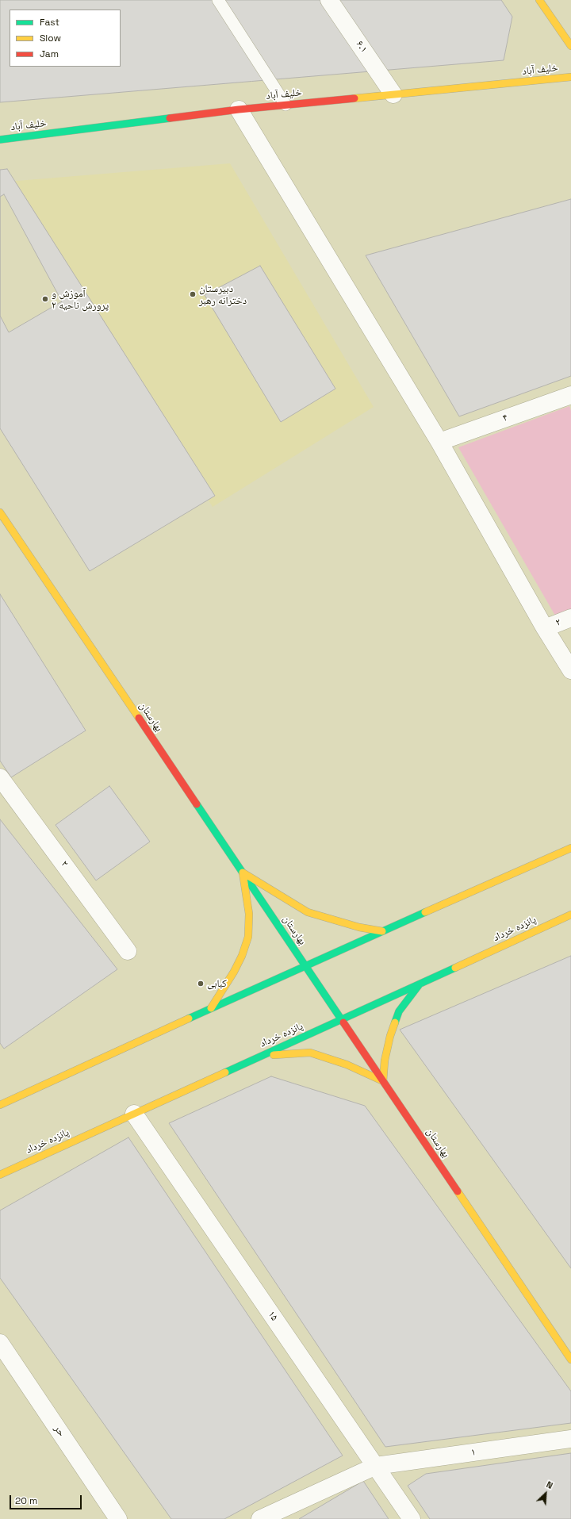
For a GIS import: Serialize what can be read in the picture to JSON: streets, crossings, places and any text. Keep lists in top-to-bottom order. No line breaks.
{"streets":{"main road":["خلیف آباد","بهارستان","پانزده خرداد"],"street":["۶.۱","۴","۲","۱۵","حر","۱"]},"crossings":[["۶.۱","خلیف آباد"],["بهارستان","پانزده خرداد"],["پانزده خرداد","۱۵"],["۱۵","۱"]],"places":["دبیرستان دخترانه رهبر","آموزش و پرورش ناحیه ۲","کبابی"],"legend":["Fast","Slow","Jam"],"scale_bar":"20 m","north":"top right"}
